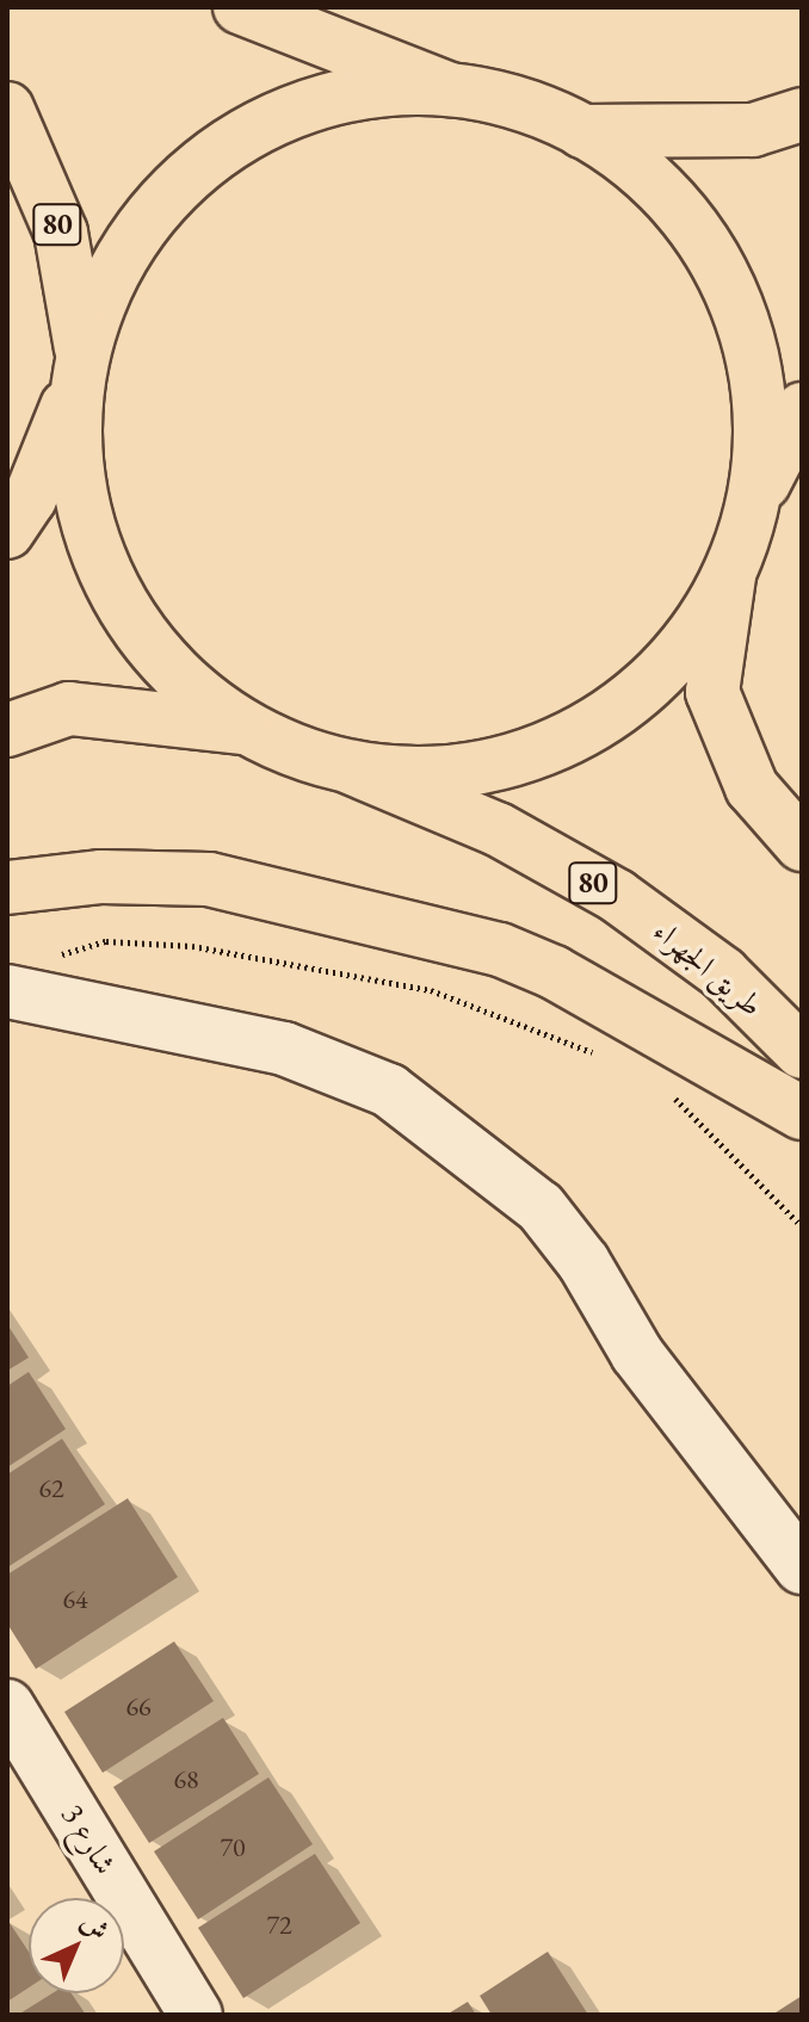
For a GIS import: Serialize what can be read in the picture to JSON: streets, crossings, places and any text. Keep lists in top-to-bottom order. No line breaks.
{"streets":{"main road":["80","طريق الجهراء"],"street":["شارع 3"]},"crossings":[["80","طريق الجهراء"]],"house_numbers":["62","64","66","68","70","72"],"north":"top right"}
